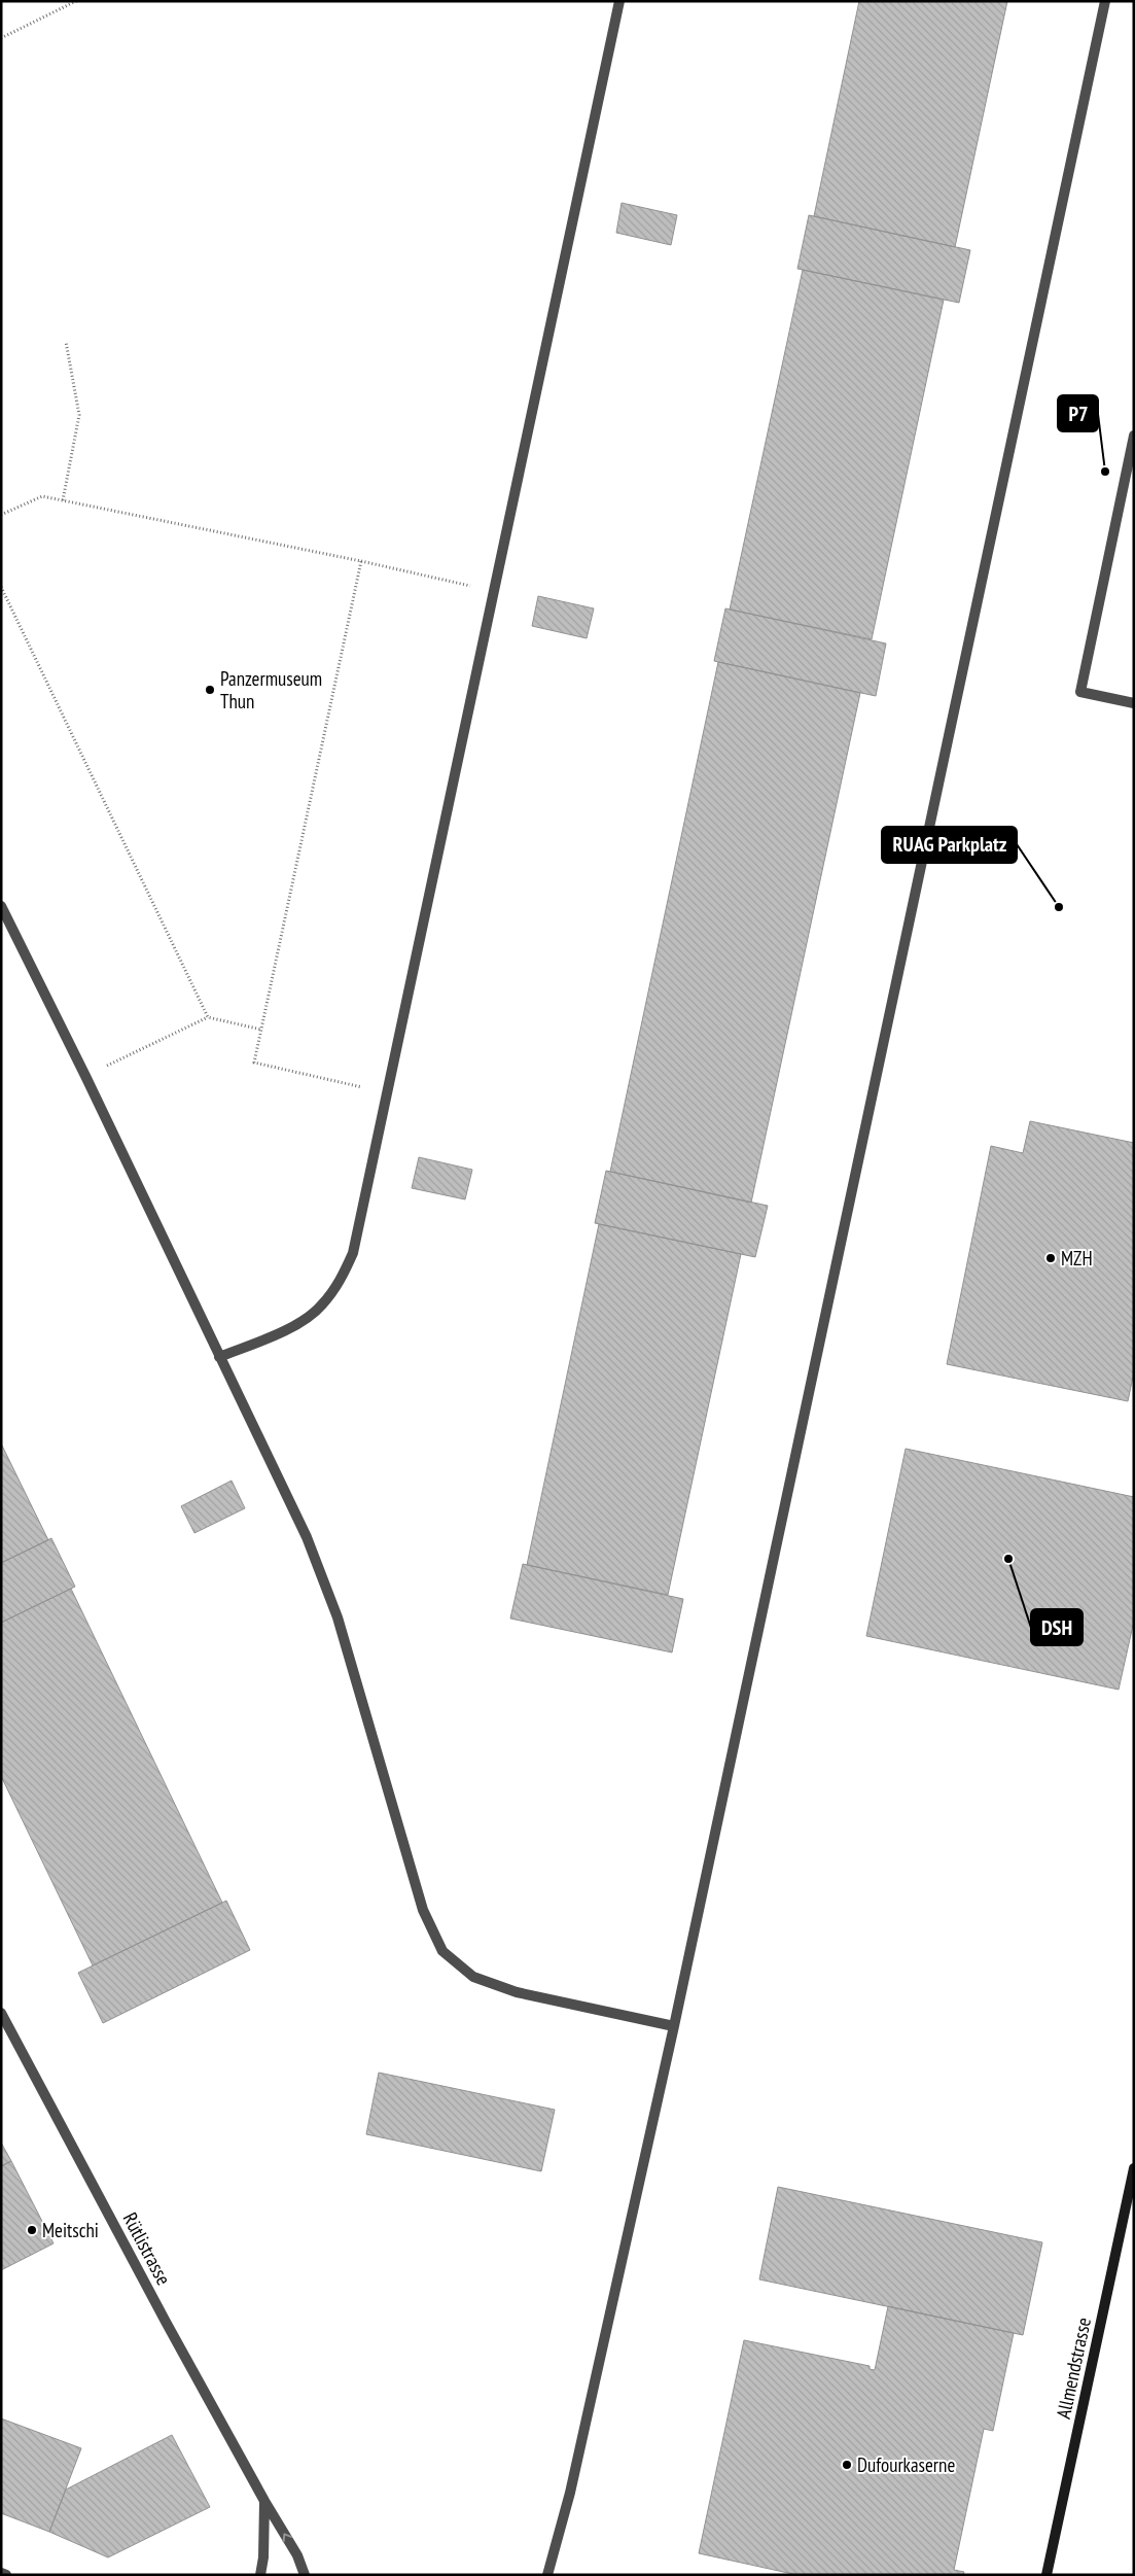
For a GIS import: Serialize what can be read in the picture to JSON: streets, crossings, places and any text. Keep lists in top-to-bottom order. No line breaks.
{"streets":{"main road":["Allmendstrasse"],"street":["Rütlistrasse"]},"places":["P7","Panzermuseum Thun","RUAG Parkplatz","MZH","DSH","Meitschi","Dufourkaserne"]}
